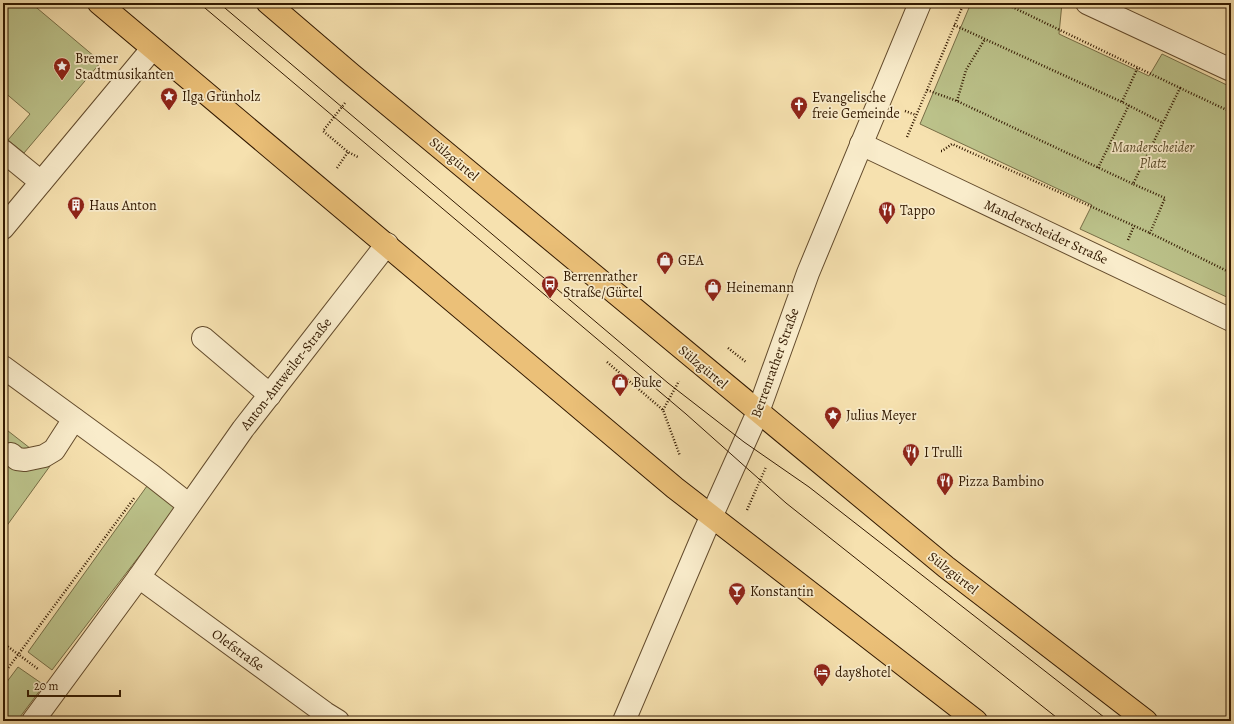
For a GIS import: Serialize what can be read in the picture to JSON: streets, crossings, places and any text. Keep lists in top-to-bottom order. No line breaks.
{"streets":{"main road":["Sülzgürtel"],"street":["Manderscheider Straße","Berrenrather Straße","Anton-Antweiler-Straße","Olefstraße"]},"crossings":[["Sülzgürtel","Berrenrather Straße"],["Manderscheider Straße","Berrenrather Straße"],["Anton-Antweiler-Straße","Olefstraße"]],"parks":["Manderscheider Platz"],"places":{"place":["Bremer Stadtmusikanten","Ilga Grünholz","Julius Meyer"],"church":["Evangelische freie Gemeinde"],"building":["Haus Anton"],"restaurant":["Tappo","I Trulli","Pizza Bambino"],"shop":["GEA","Heinemann","Buke"],"bus stop":["Berrenrather Straße/Gürtel"],"bar":["Konstantin"],"hotel":["day8hotel"]},"scale_bar":"20 m"}
